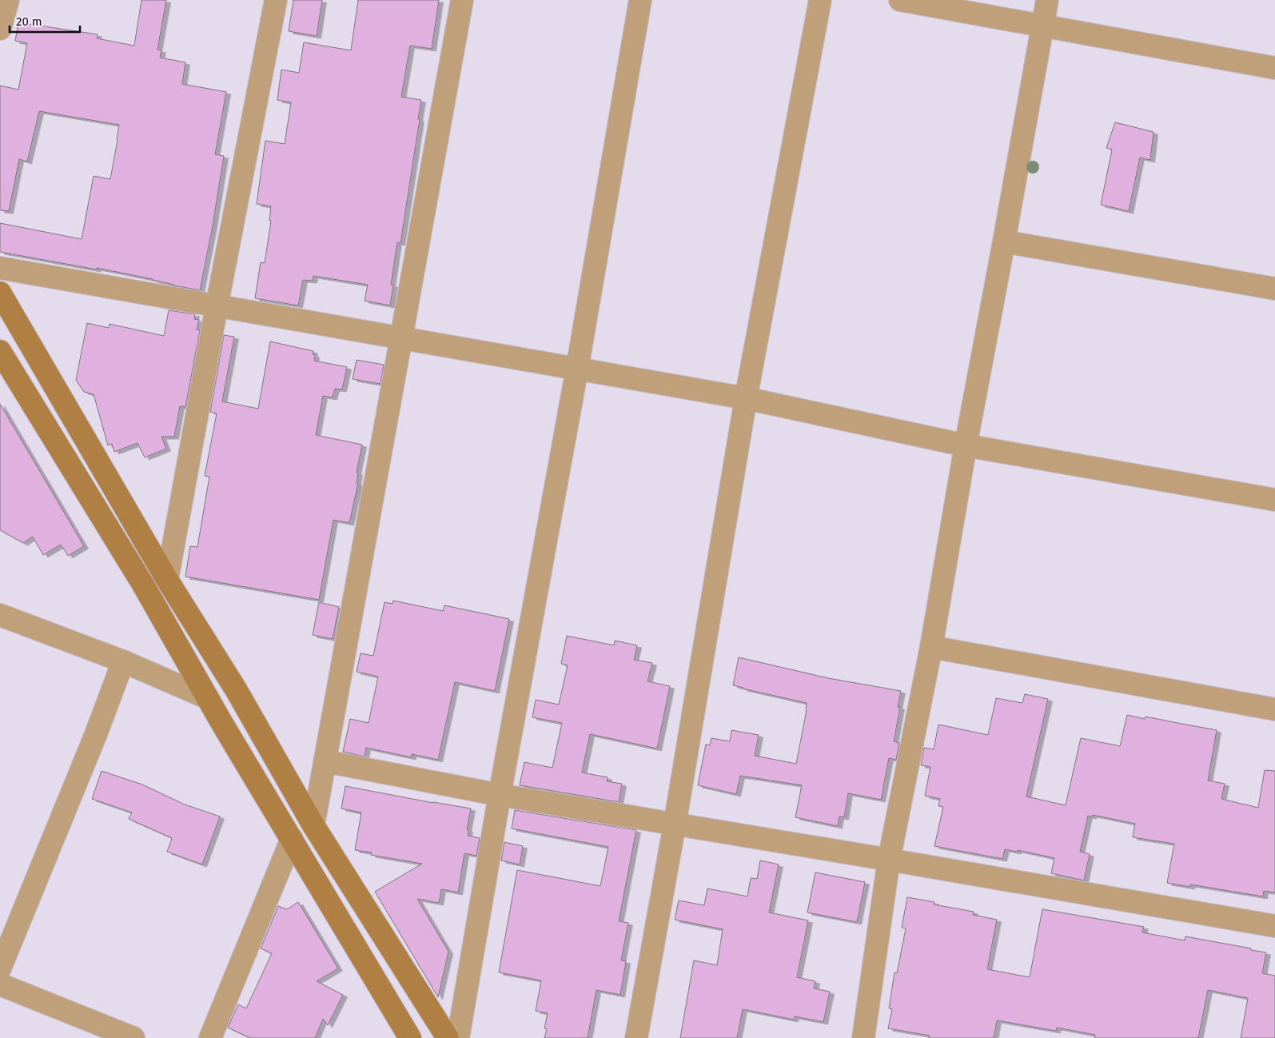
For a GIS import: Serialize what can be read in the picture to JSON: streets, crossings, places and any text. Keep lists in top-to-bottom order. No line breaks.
{"scale_bar":"20 m"}
